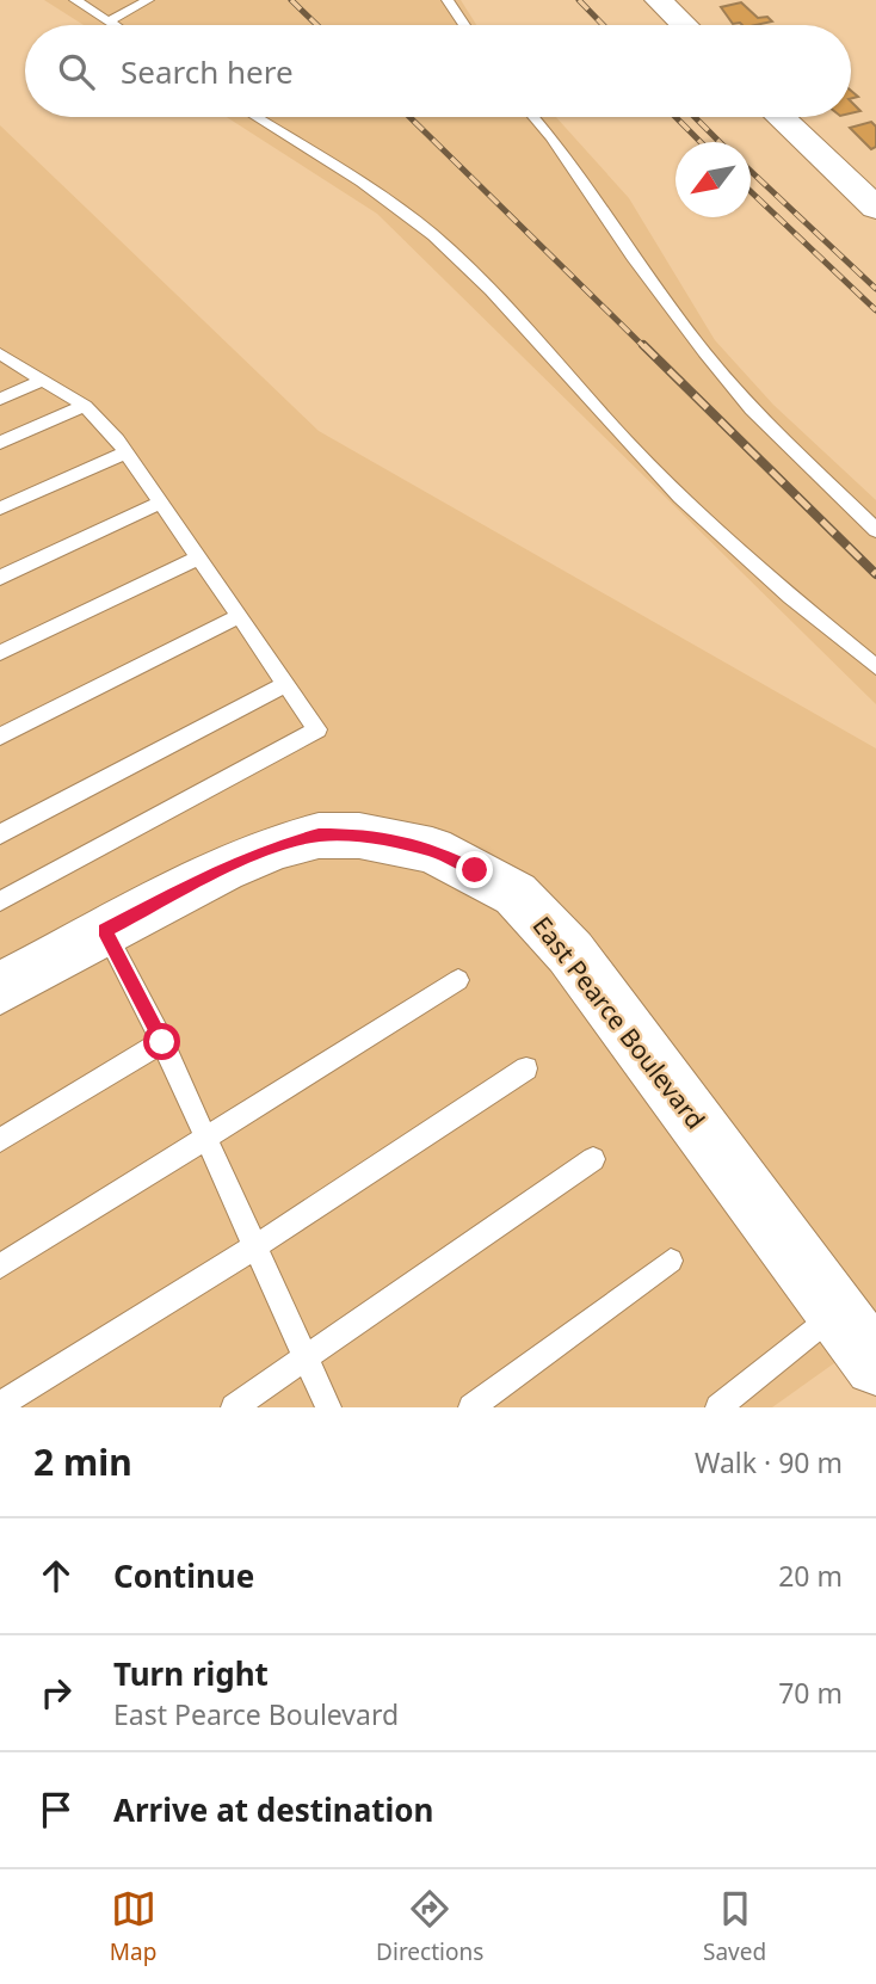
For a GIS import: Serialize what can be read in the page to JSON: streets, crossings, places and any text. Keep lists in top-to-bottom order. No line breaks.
{"streets":{"street":["East Pearce Boulevard"]},"north":"bottom left","page":{"search":"Search here","heading":["2 min","Walk · 90 m"],"list":[["Continue","20 m"],["Turn right","East Pearce Boulevard","70 m"],"Arrive at destination"],"nav":["Map","Directions","Saved"]}}
